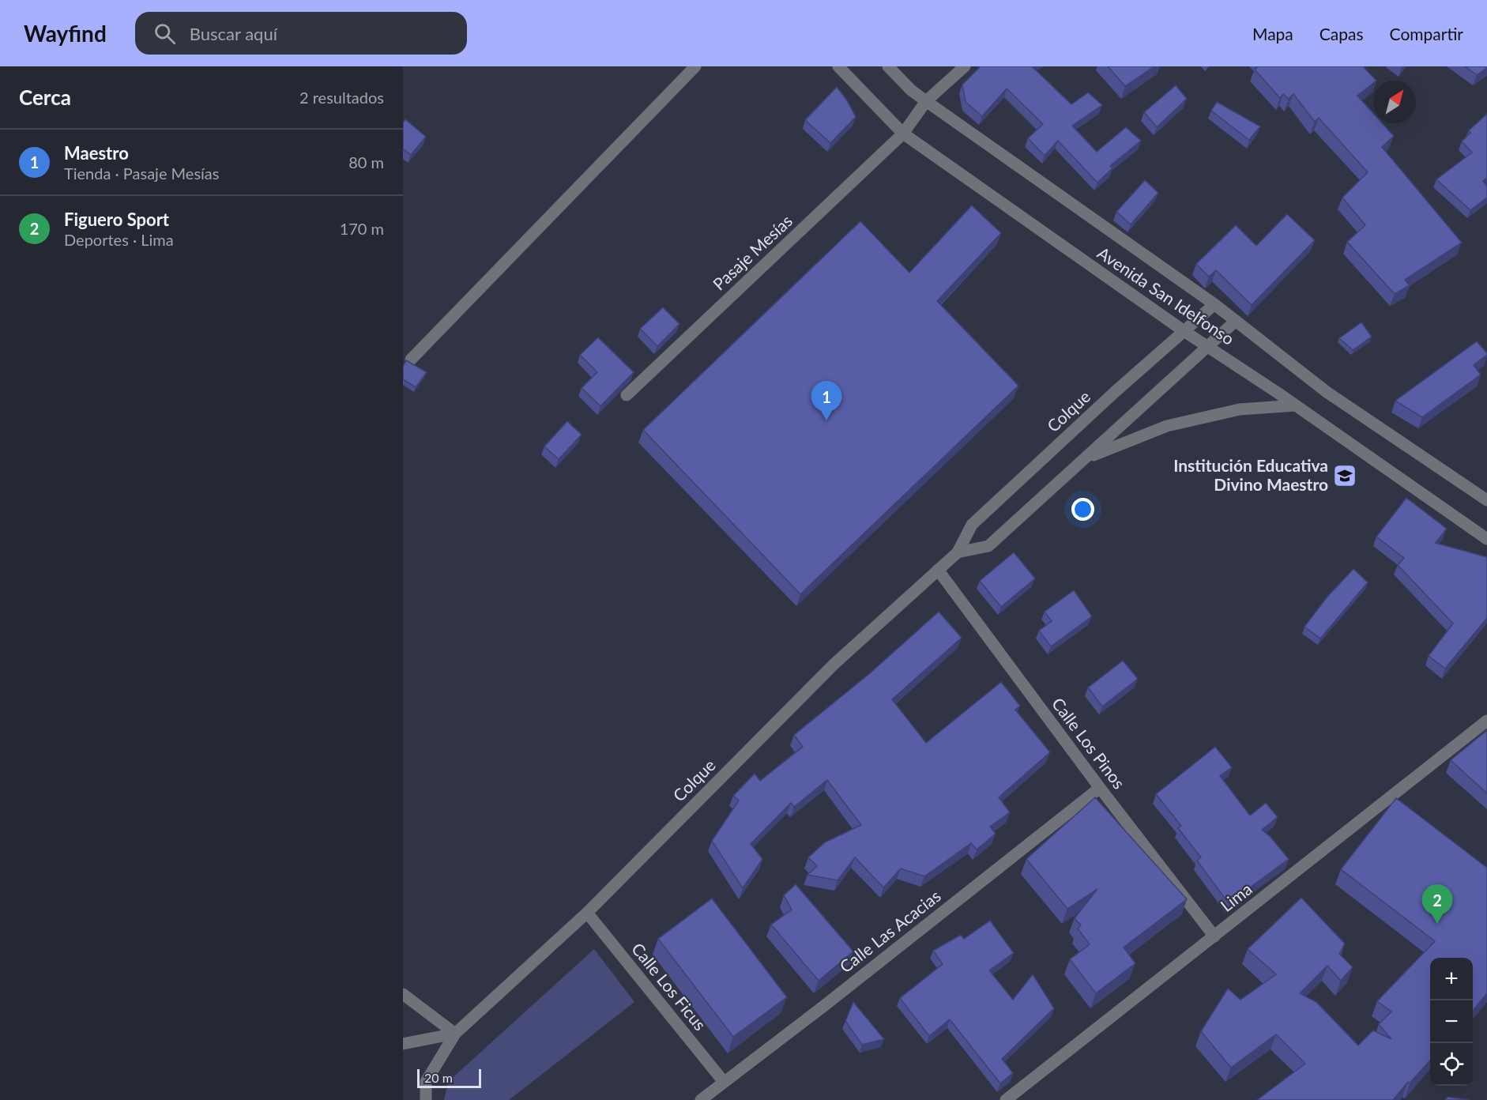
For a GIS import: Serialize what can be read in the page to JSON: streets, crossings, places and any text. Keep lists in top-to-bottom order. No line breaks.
{"streets":{"street":["Pasaje Mesías","Avenida San Idelfonso","Colque","Calle Los Pinos","Lima","Calle Las Acacias","Calle Los Ficus"]},"crossings":[["Pasaje Mesías","Avenida San Idelfonso"],["Avenida San Idelfonso","Colque"],["Colque","Calle Los Pinos"],["Colque","Calle Los Ficus"],["Calle Los Pinos","Lima"],["Calle Los Pinos","Calle Las Acacias"],["Calle Las Acacias","Calle Los Ficus"]],"places":{"school or university":["Institución Educativa Divino Maestro"]},"scale_bar":"20 m","north":"top right","page":{"header":"Wayfind","search":"Buscar aquí","nav":["Mapa","Capas","Compartir"],"heading":["Cerca","2 resultados"],"list":[{"mark":"1","name":"Maestro","note":"Tienda · Pasaje Mesías","value":"80 m"},{"mark":"2","name":"Figuero Sport","note":"Deportes · Lima","value":"170 m"}],"pins":["1","2"],"map_buttons":["+","−"],"scale":"20 m"}}
